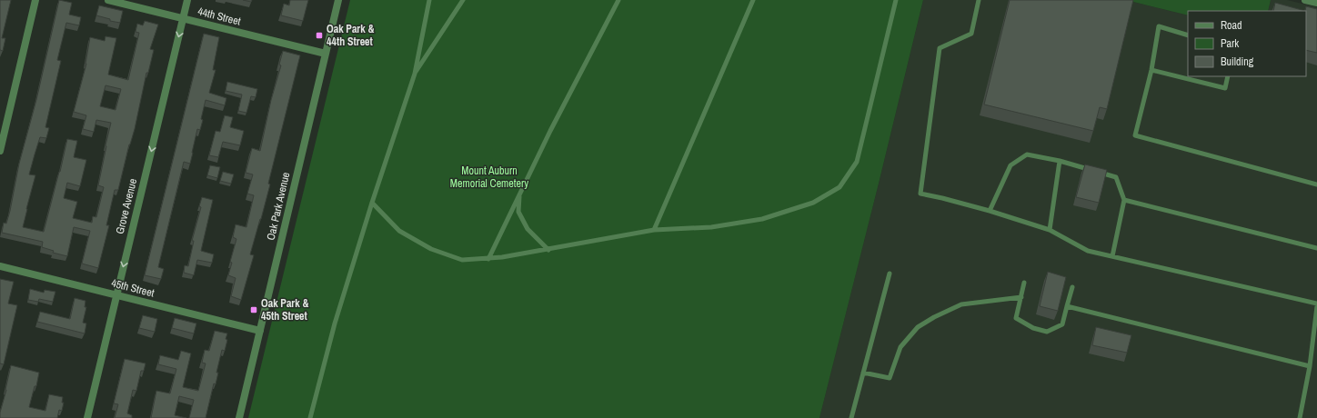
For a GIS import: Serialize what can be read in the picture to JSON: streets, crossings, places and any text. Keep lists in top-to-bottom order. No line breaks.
{"streets":{"street":["44th Street","Grove Avenue","Oak Park Avenue","45th Street"]},"crossings":[["44th Street","Grove Avenue"],["44th Street","Oak Park Avenue"],["Grove Avenue","45th Street"],["Oak Park Avenue","45th Street"]],"one_way":["Grove Avenue"],"parks":["Mount Auburn Memorial Cemetery"],"places":{"transit":["Oak Park & 44th Street","Oak Park & 45th Street"]},"legend":["Road","Park","Building"]}
